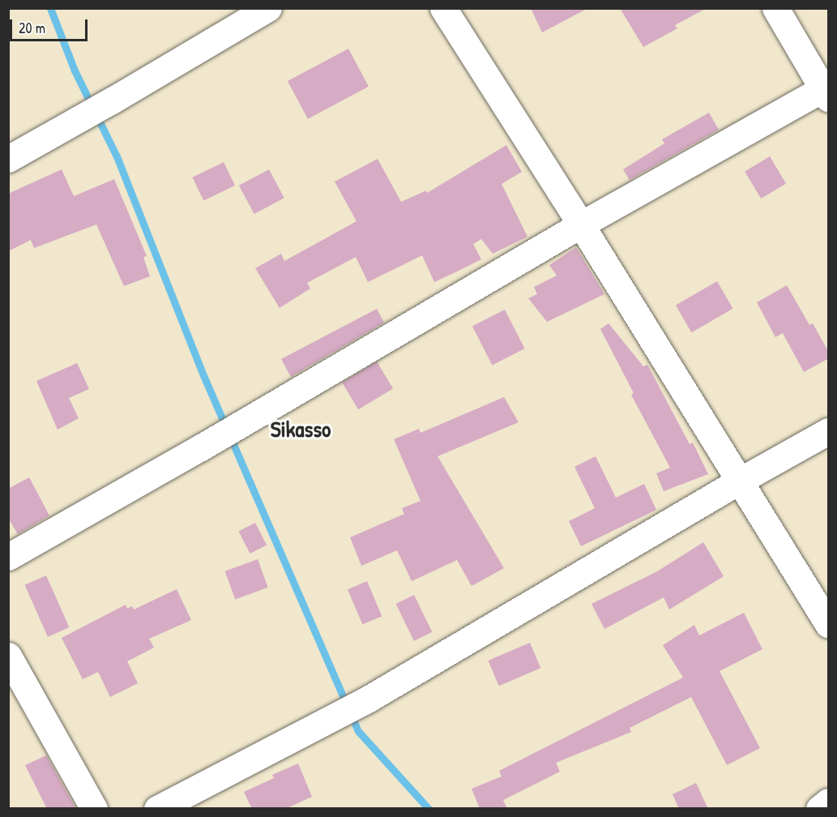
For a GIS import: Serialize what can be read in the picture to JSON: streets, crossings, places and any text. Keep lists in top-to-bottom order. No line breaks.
{"districts":["Sikasso"],"scale_bar":"20 m"}
